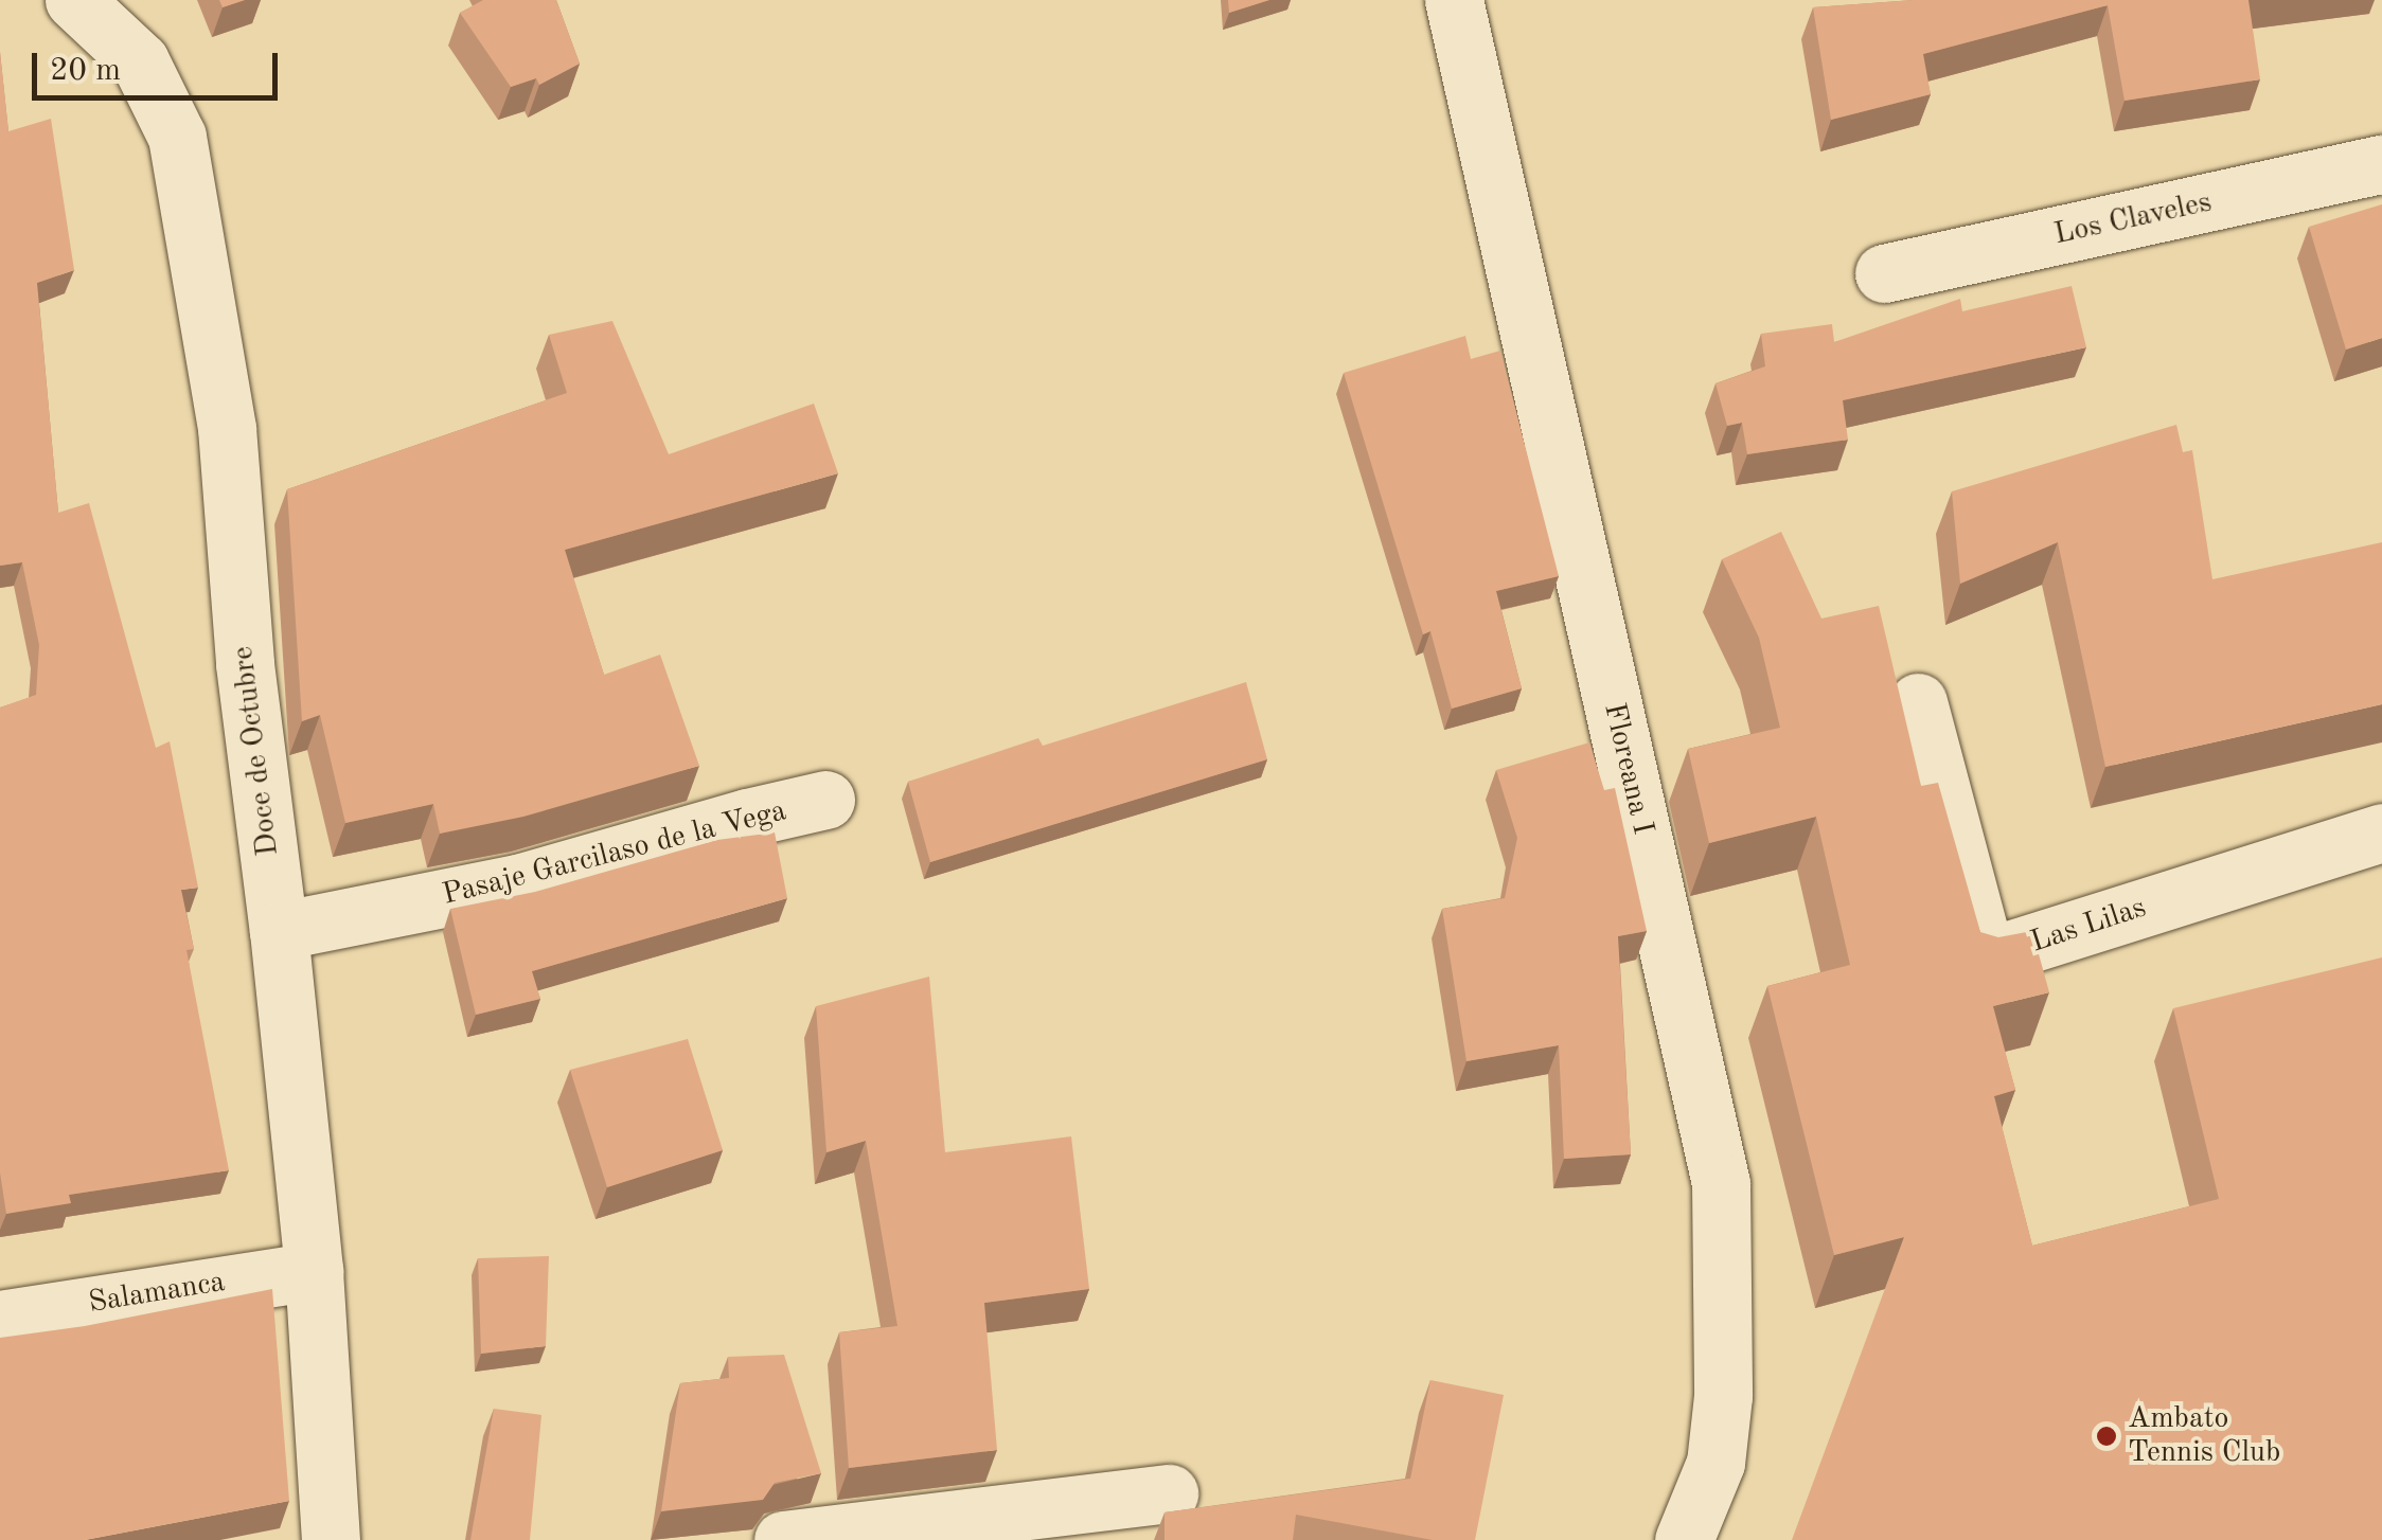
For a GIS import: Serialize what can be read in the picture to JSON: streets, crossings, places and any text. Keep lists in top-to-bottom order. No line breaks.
{"streets":{"street":["Los Claveles","Doce de Octubre","Floreana I","Pasaje Garcilaso de la Vega","Las Lilas","Salamanca"]},"crossings":[["Doce de Octubre","Pasaje Garcilaso de la Vega"],["Doce de Octubre","Salamanca"]],"places":["Ambato Tennis Club"],"scale_bar":"20 m"}
